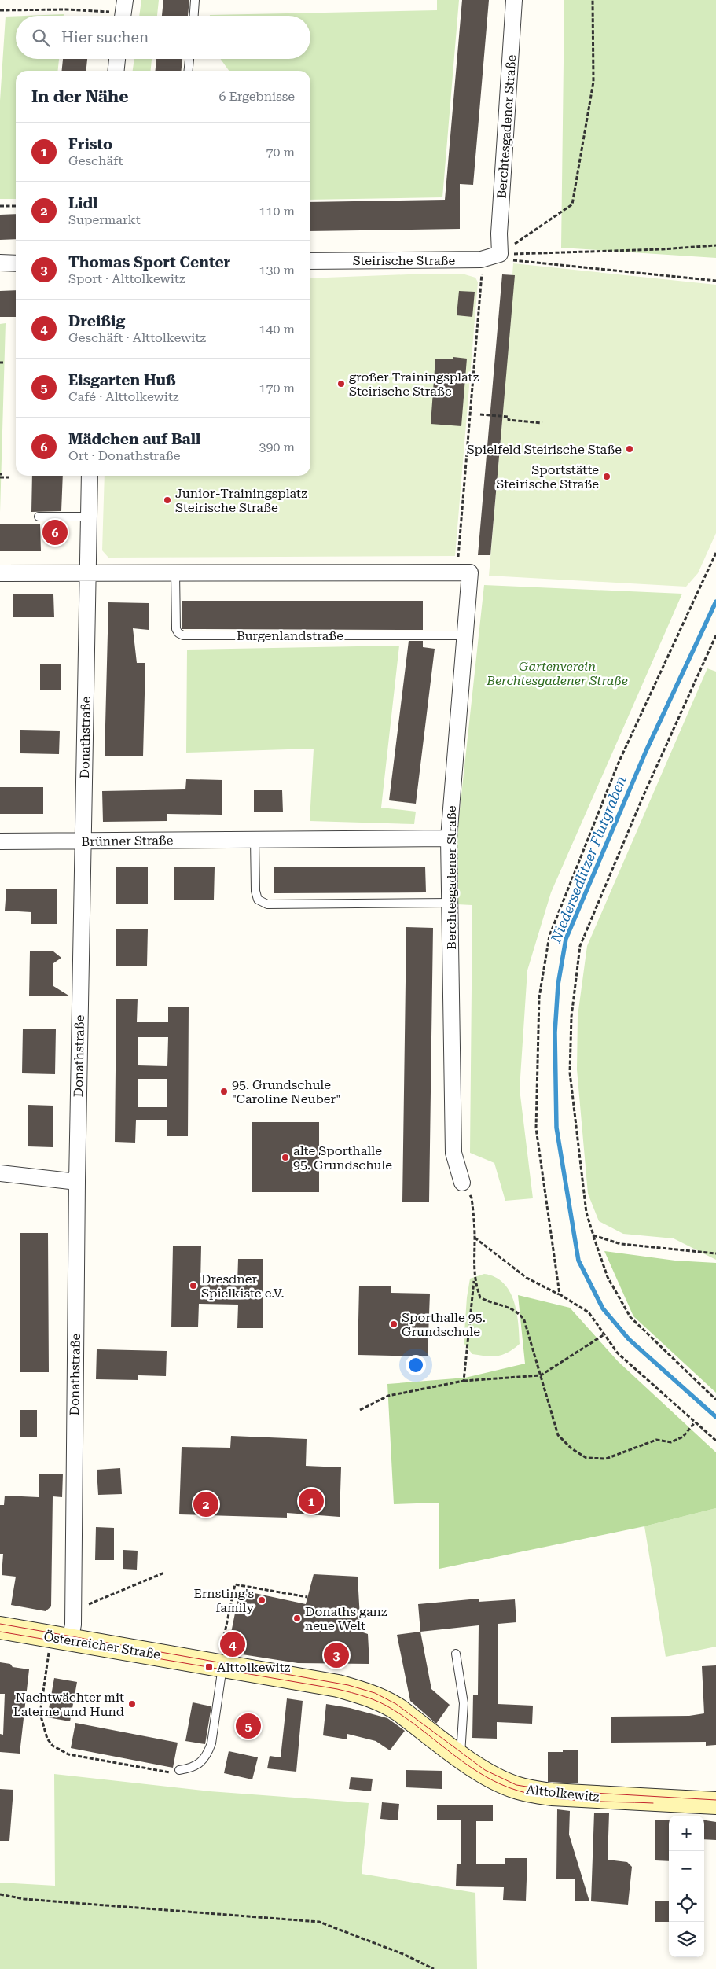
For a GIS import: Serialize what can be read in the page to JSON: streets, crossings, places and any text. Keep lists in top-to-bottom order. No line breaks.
{"streets":{"main road":["Österreicher Straße","Alttolkewitz"],"street":["Berchtesgadener Straße","Steirische Straße","Donathstraße","Brünner Straße"],"lane":["Burgenlandstraße"]},"crossings":[["Berchtesgadener Straße","Steirische Straße"],["Berchtesgadener Straße","Burgenlandstraße"],["Berchtesgadener Straße","Brünner Straße"],["Donathstraße","Brünner Straße"],["Donathstraße","Österreicher Straße"],["Österreicher Straße","Alttolkewitz"]],"water":["Niedersedlitzer Flutgraben"],"parks":["Gartenverein Berchtesgadener Straße"],"places":{"other":["großer Trainingsplatz Steirische Straße","Spielfeld Steirische Staße","Sportstätte Steirische Straße","Junior-Trainingsplatz Steirische Straße","95. Grundschule \"Caroline Neuber\"","alte Sporthalle 95. Grundschule","Dresdner Spielkiste e.V.","Sporthalle 95. Grundschule","Ernsting's family","Donaths ganz neue Welt","Nachtwächter mit Laterne und Hund"],"transit":["Alttolkewitz"]},"page":{"search":"Hier suchen","heading":["In der Nähe","6 Ergebnisse"],"list":[{"mark":"1","name":"Fristo","note":"Geschäft","value":"70 m"},{"mark":"2","name":"Lidl","note":"Supermarkt","value":"110 m"},{"mark":"3","name":"Thomas Sport Center","note":"Sport · Alttolkewitz","value":"130 m"},{"mark":"4","name":"Dreißig","note":"Geschäft · Alttolkewitz","value":"140 m"},{"mark":"5","name":"Eisgarten Huß","note":"Café · Alttolkewitz","value":"170 m"},{"mark":"6","name":"Mädchen auf Ball","note":"Ort · Donathstraße","value":"390 m"}],"pins":["6","1","2","4","3","5"],"map_buttons":["+","−"]}}
